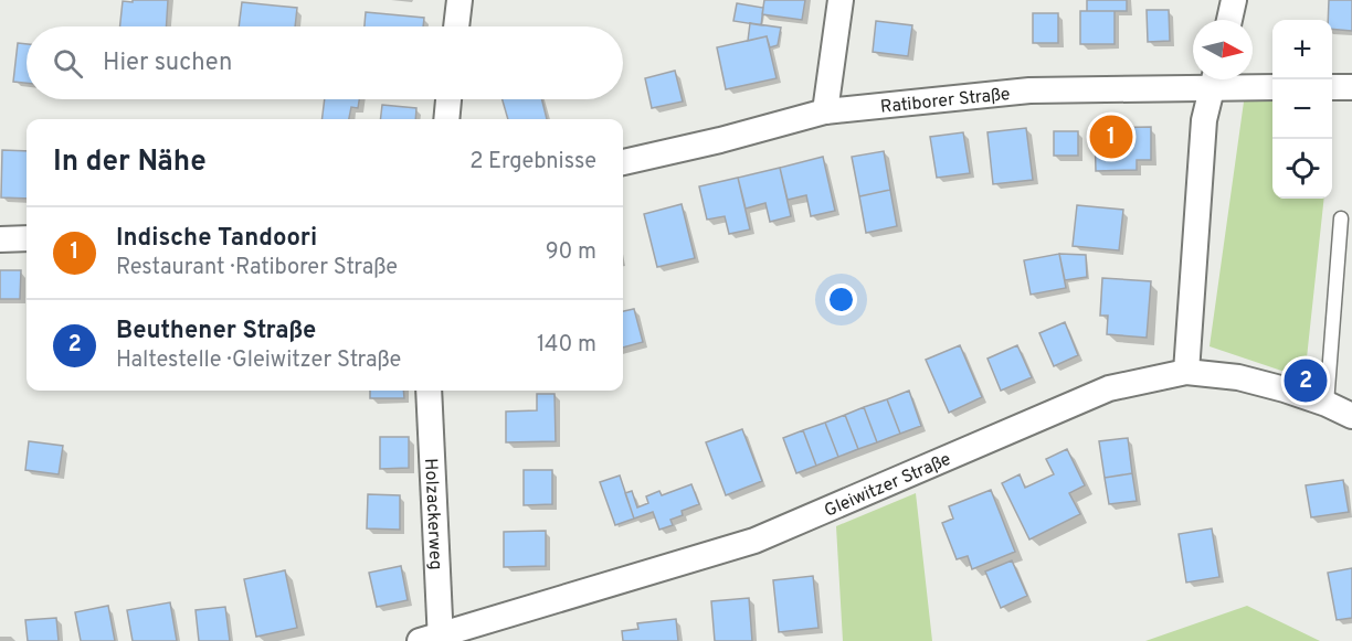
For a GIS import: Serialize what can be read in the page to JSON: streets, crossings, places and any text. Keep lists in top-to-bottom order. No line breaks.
{"streets":{"street":["Ratiborer Straße","Gleiwitzer Straße","Holzackerweg"]},"crossings":[["Gleiwitzer Straße","Holzackerweg"]],"north":"right","page":{"map_buttons":["+","−"],"search":"Hier suchen","pins":["1","2"],"heading":["In der Nähe","2 Ergebnisse"],"list":[{"mark":"1","name":"Indische Tandoori","note":"Restaurant · Ratiborer Straße","value":"90 m"},{"mark":"2","name":"Beuthener Straße","note":"Haltestelle · Gleiwitzer Straße","value":"140 m"}]}}
